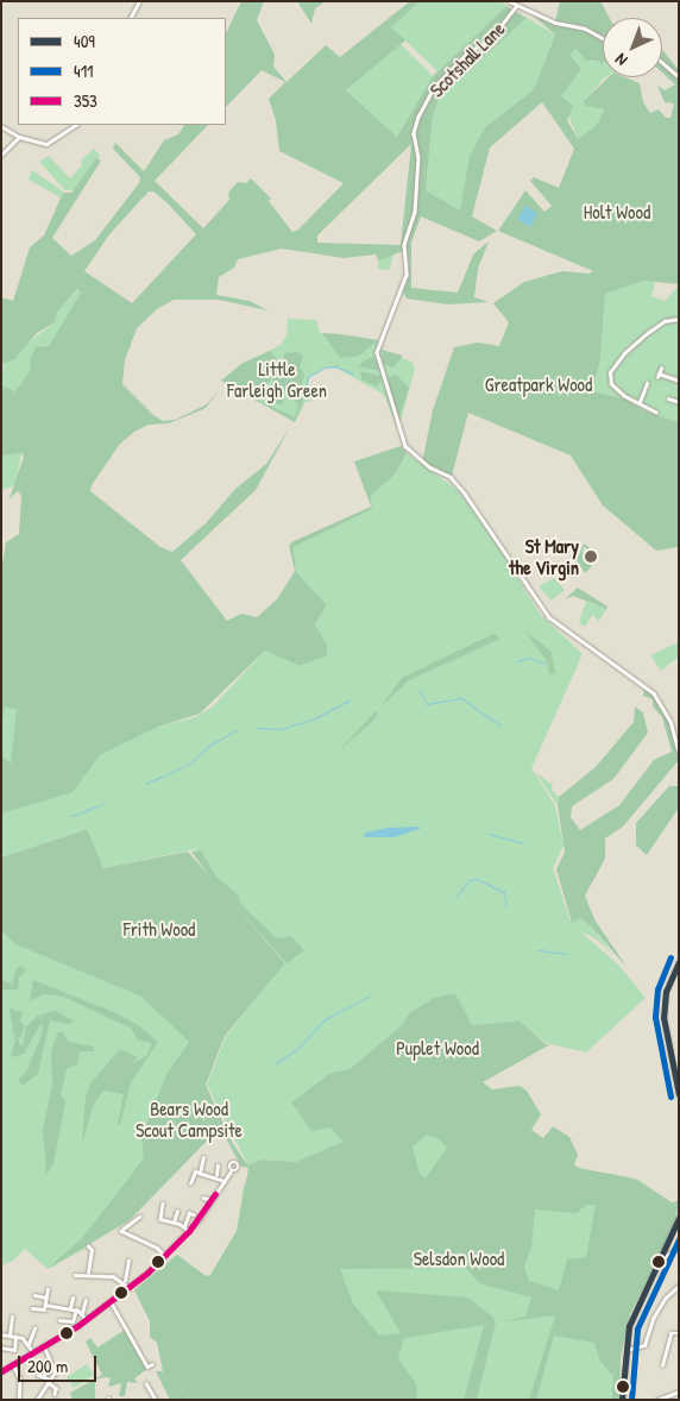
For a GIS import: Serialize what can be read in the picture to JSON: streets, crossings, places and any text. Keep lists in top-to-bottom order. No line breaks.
{"streets":{"street":["Scotshall Lane"]},"parks":["Holt Wood","Little Farleigh Green","Greatpark Wood","Frith Wood","Puplet Wood","Bears Wood Scout Campsite","Selsdon Wood"],"places":["St Mary the Virgin"],"lines":["transit line 411","transit line 409","transit line 353"],"legend":["409","411","353"],"scale_bar":"200 m","north":"bottom left"}
